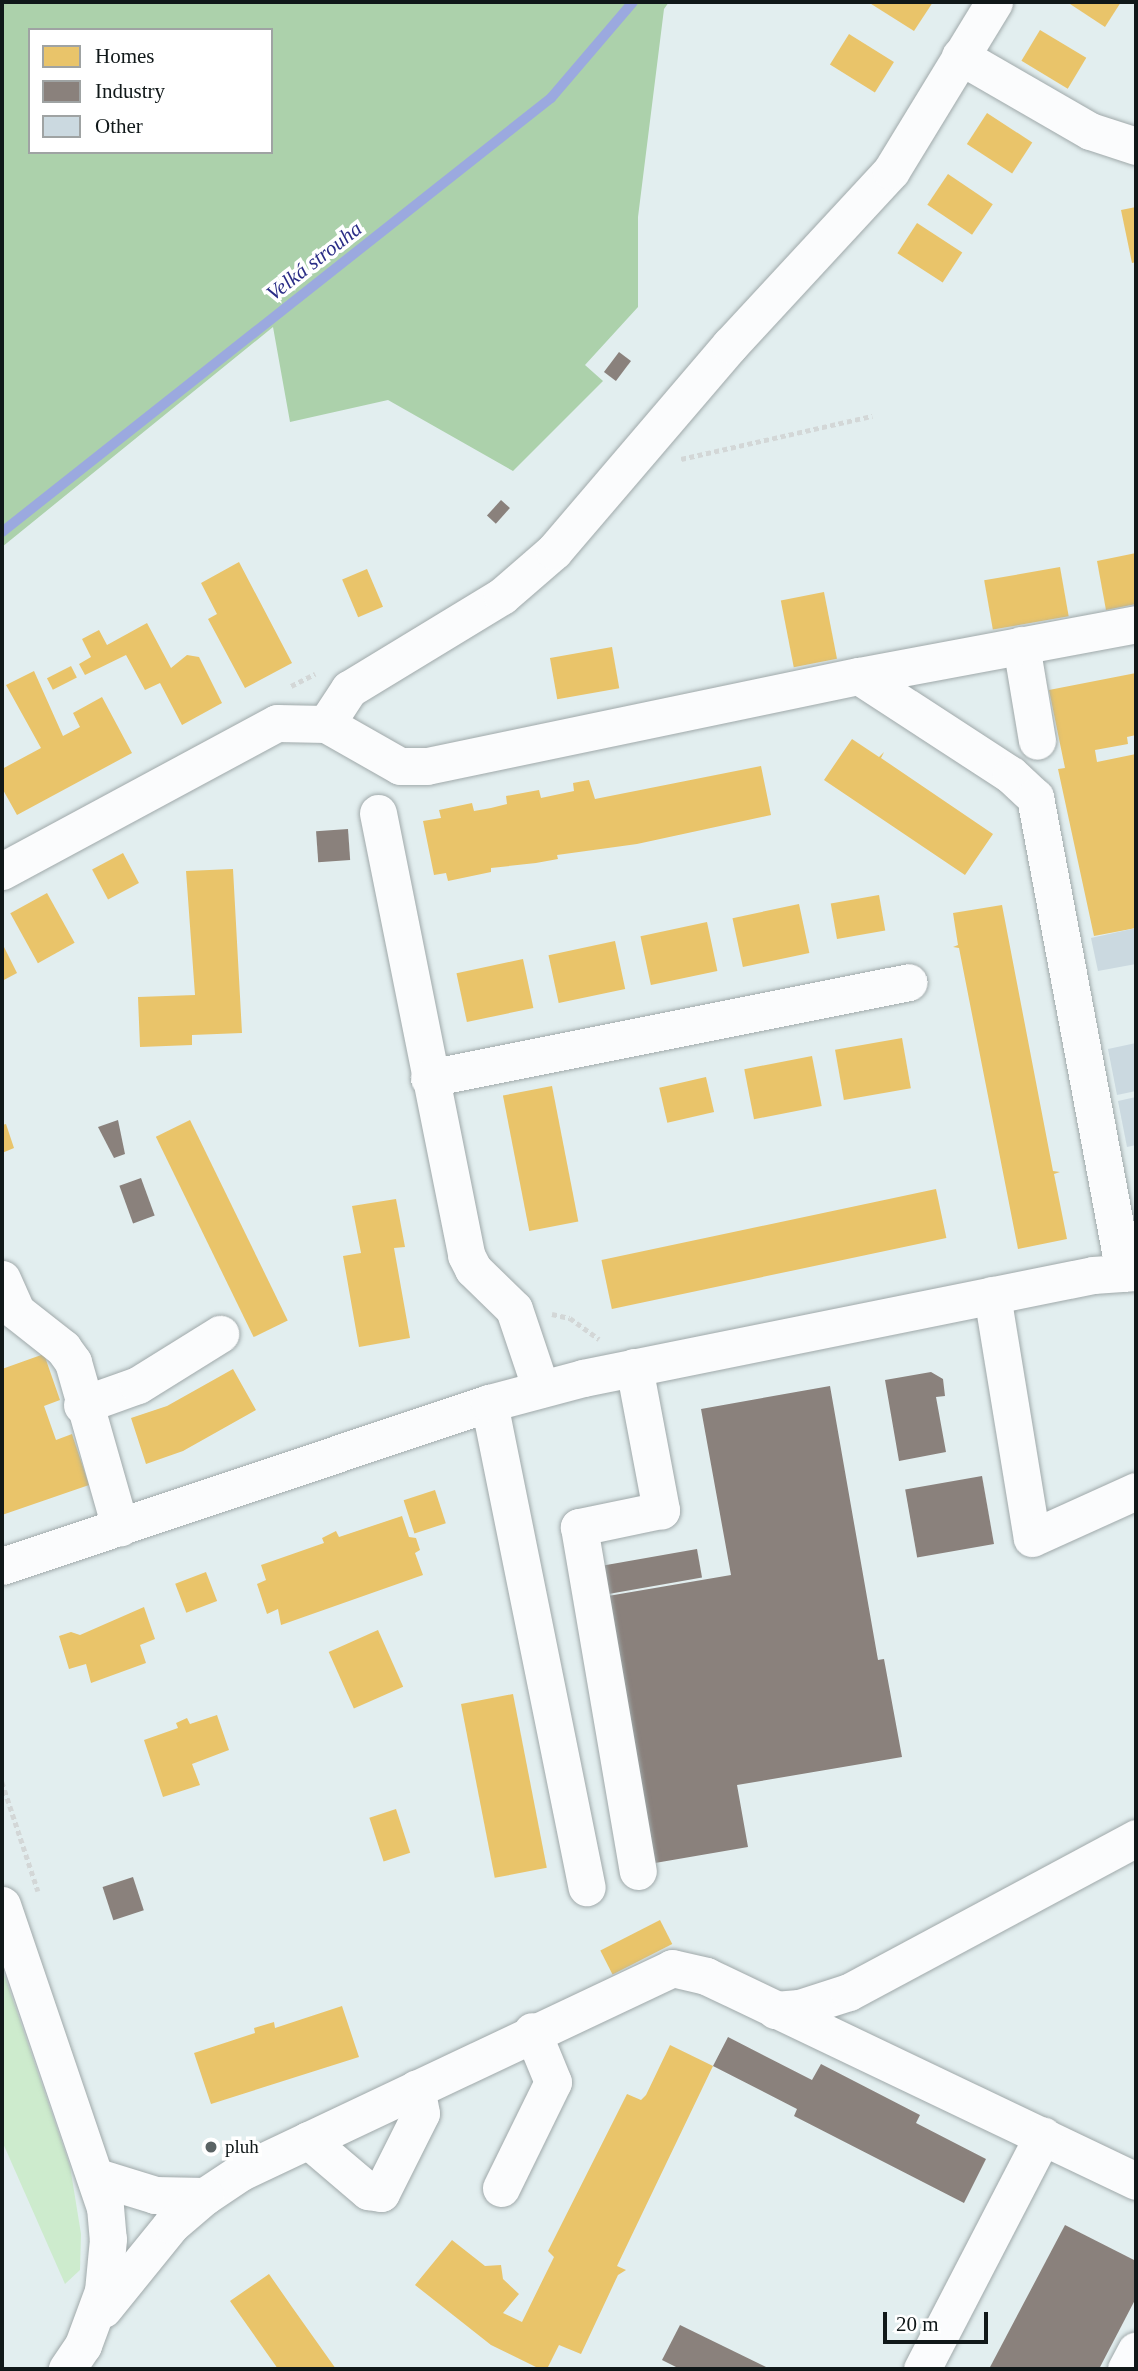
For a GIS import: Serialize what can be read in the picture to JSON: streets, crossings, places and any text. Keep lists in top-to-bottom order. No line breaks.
{"water":["Velká strouha"],"places":["pluh"],"legend":["Homes","Industry","Other"],"scale_bar":"20 m"}
